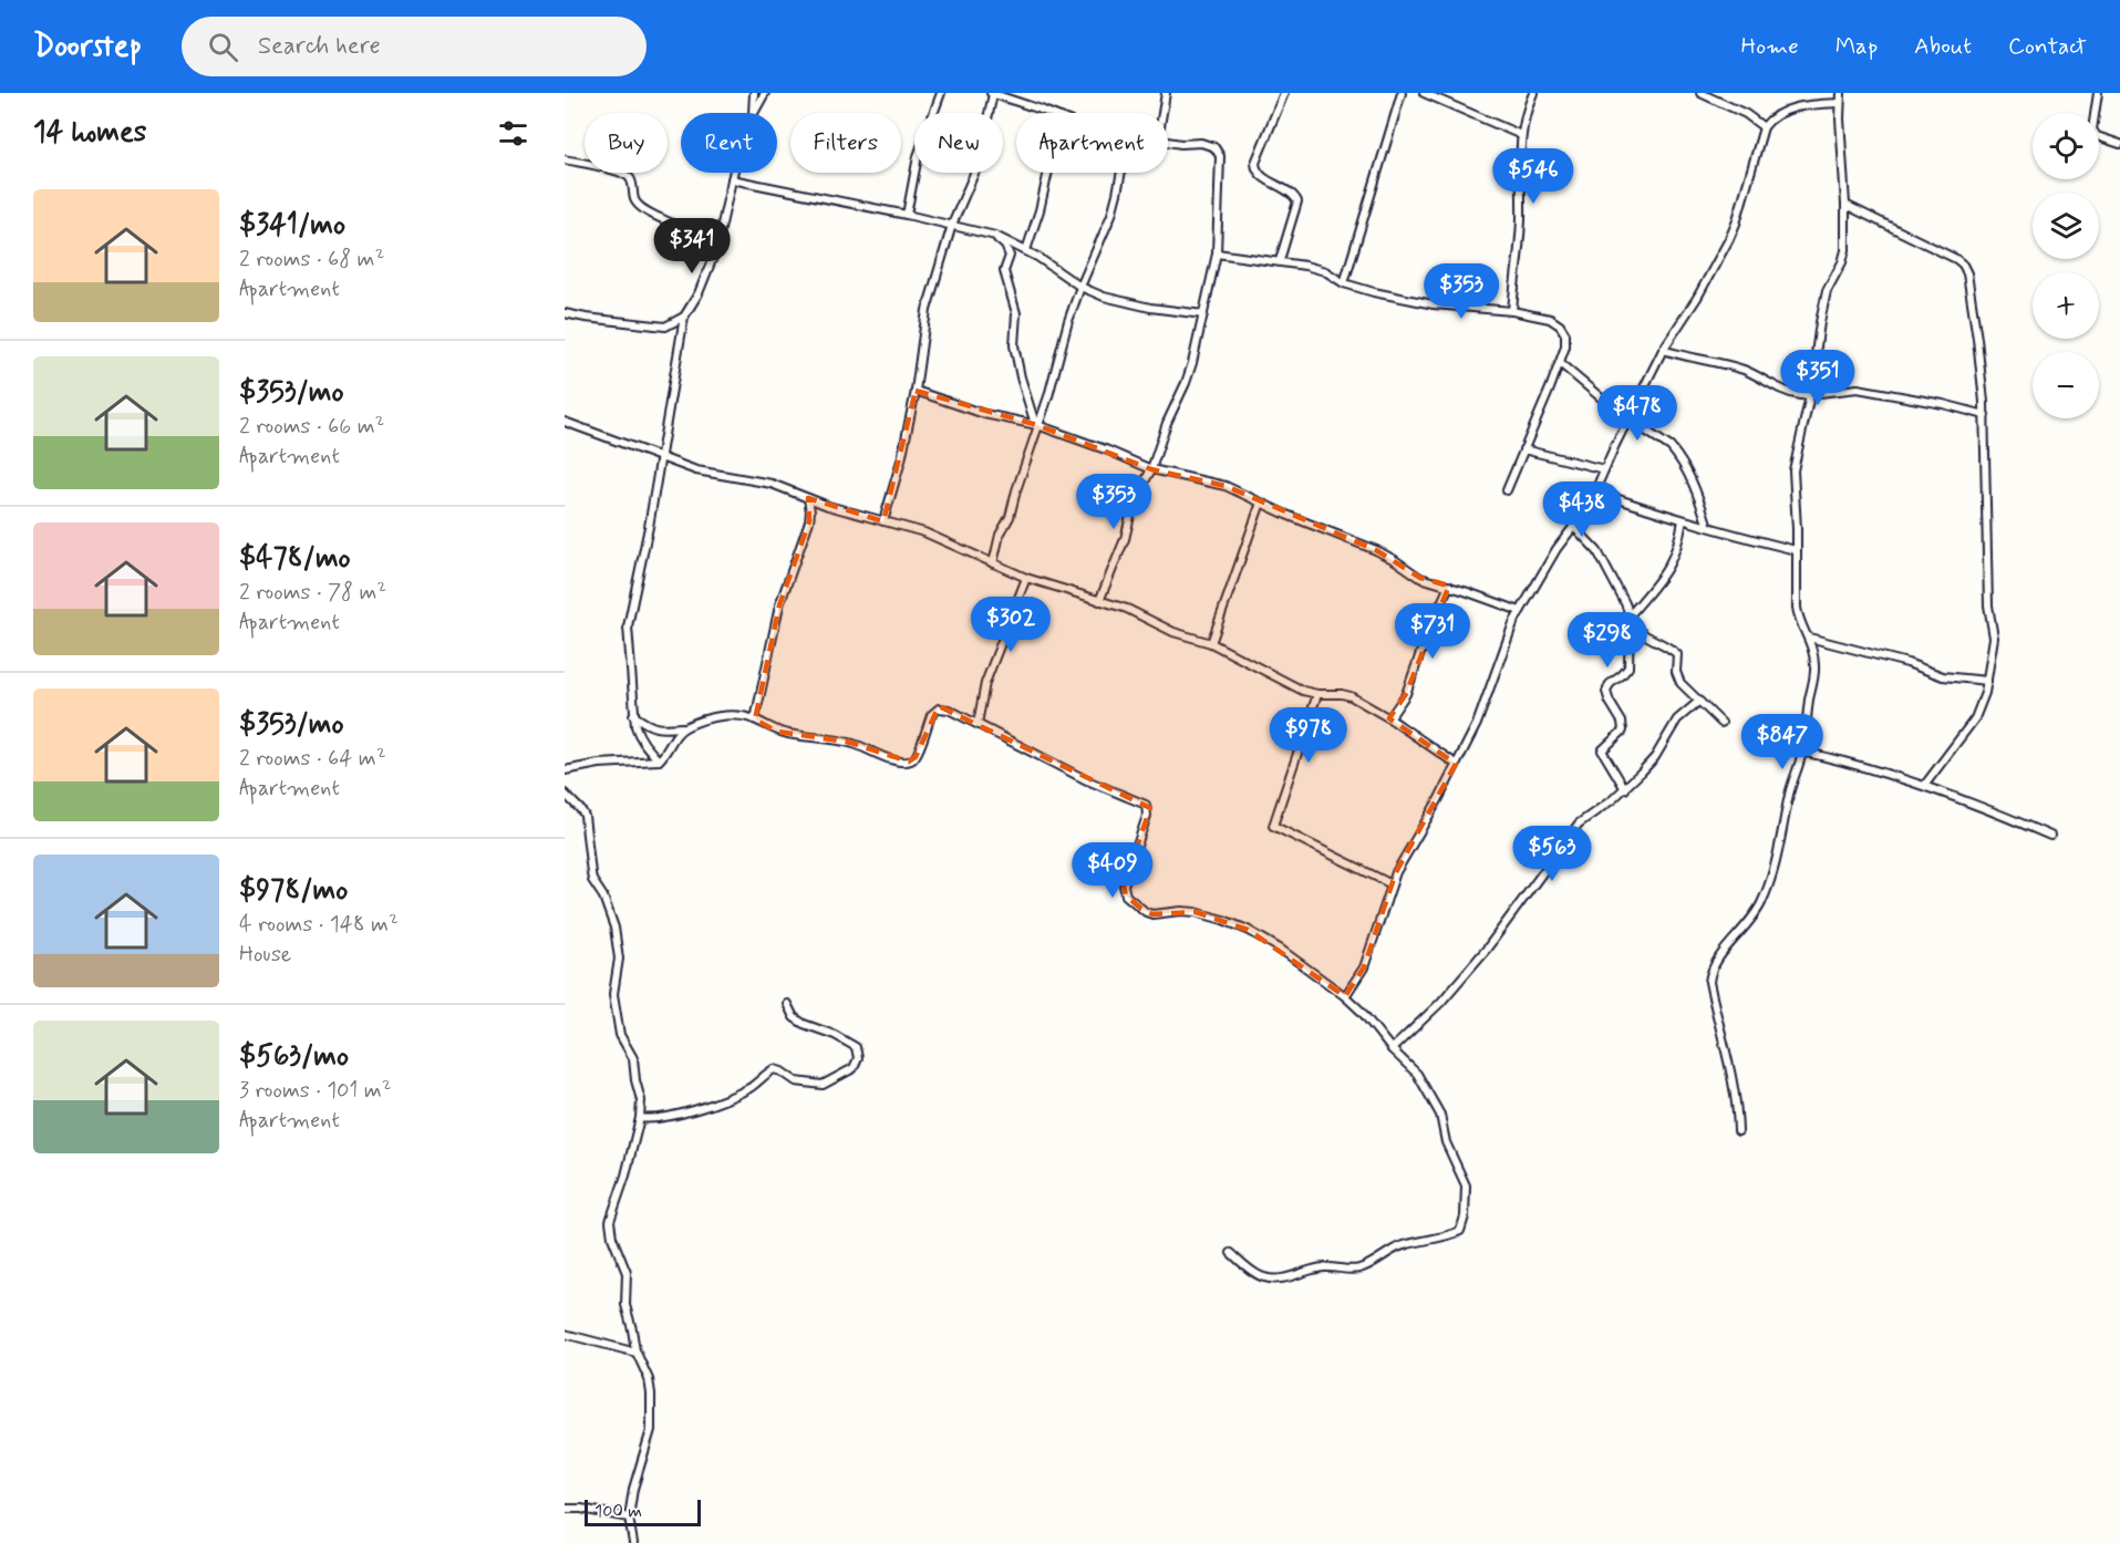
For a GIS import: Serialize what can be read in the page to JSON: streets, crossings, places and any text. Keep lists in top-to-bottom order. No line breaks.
{"scale_bar":"100 m","page":{"header":"Doorstep","search":"Search here","nav":["Home","Map","About","Contact"],"heading":"14 homes","map_buttons":["+","−"],"chip":["Buy","Rent","Filters","New","Apartment"],"price":["$546","$341","$353","$351","$478","$353","$438","$302","$731","$298","$978","$847","$563","$409"],"list":[{"name":"$341/mo","note":"2 rooms · 68 m² · Apartment"},{"name":"$353/mo","note":"2 rooms · 66 m² · Apartment"},{"name":"$478/mo","note":"2 rooms · 78 m² · Apartment"},{"name":"$353/mo","note":"2 rooms · 64 m² · Apartment"},{"name":"$978/mo","note":"4 rooms · 148 m² · House"},{"name":"$563/mo","note":"3 rooms · 101 m² · Apartment"}],"scale":"100 m"}}
